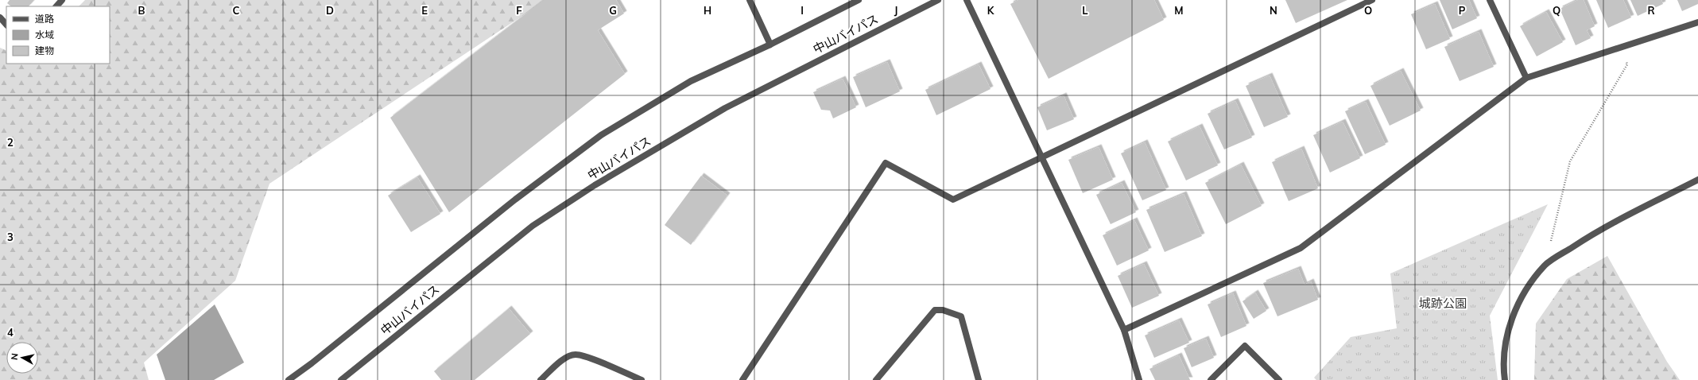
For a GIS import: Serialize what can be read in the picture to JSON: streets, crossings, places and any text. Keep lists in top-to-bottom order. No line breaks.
{"streets":{"street":["中山バイパス"]},"parks":["城跡公園"],"legend":["道路","水域","建物"],"north":"left","grid":{"columns":["B","C","D","E","F","G","H","I","J","K","L","M","N","O","P","Q","R"],"rows":["2","3","4"]}}
